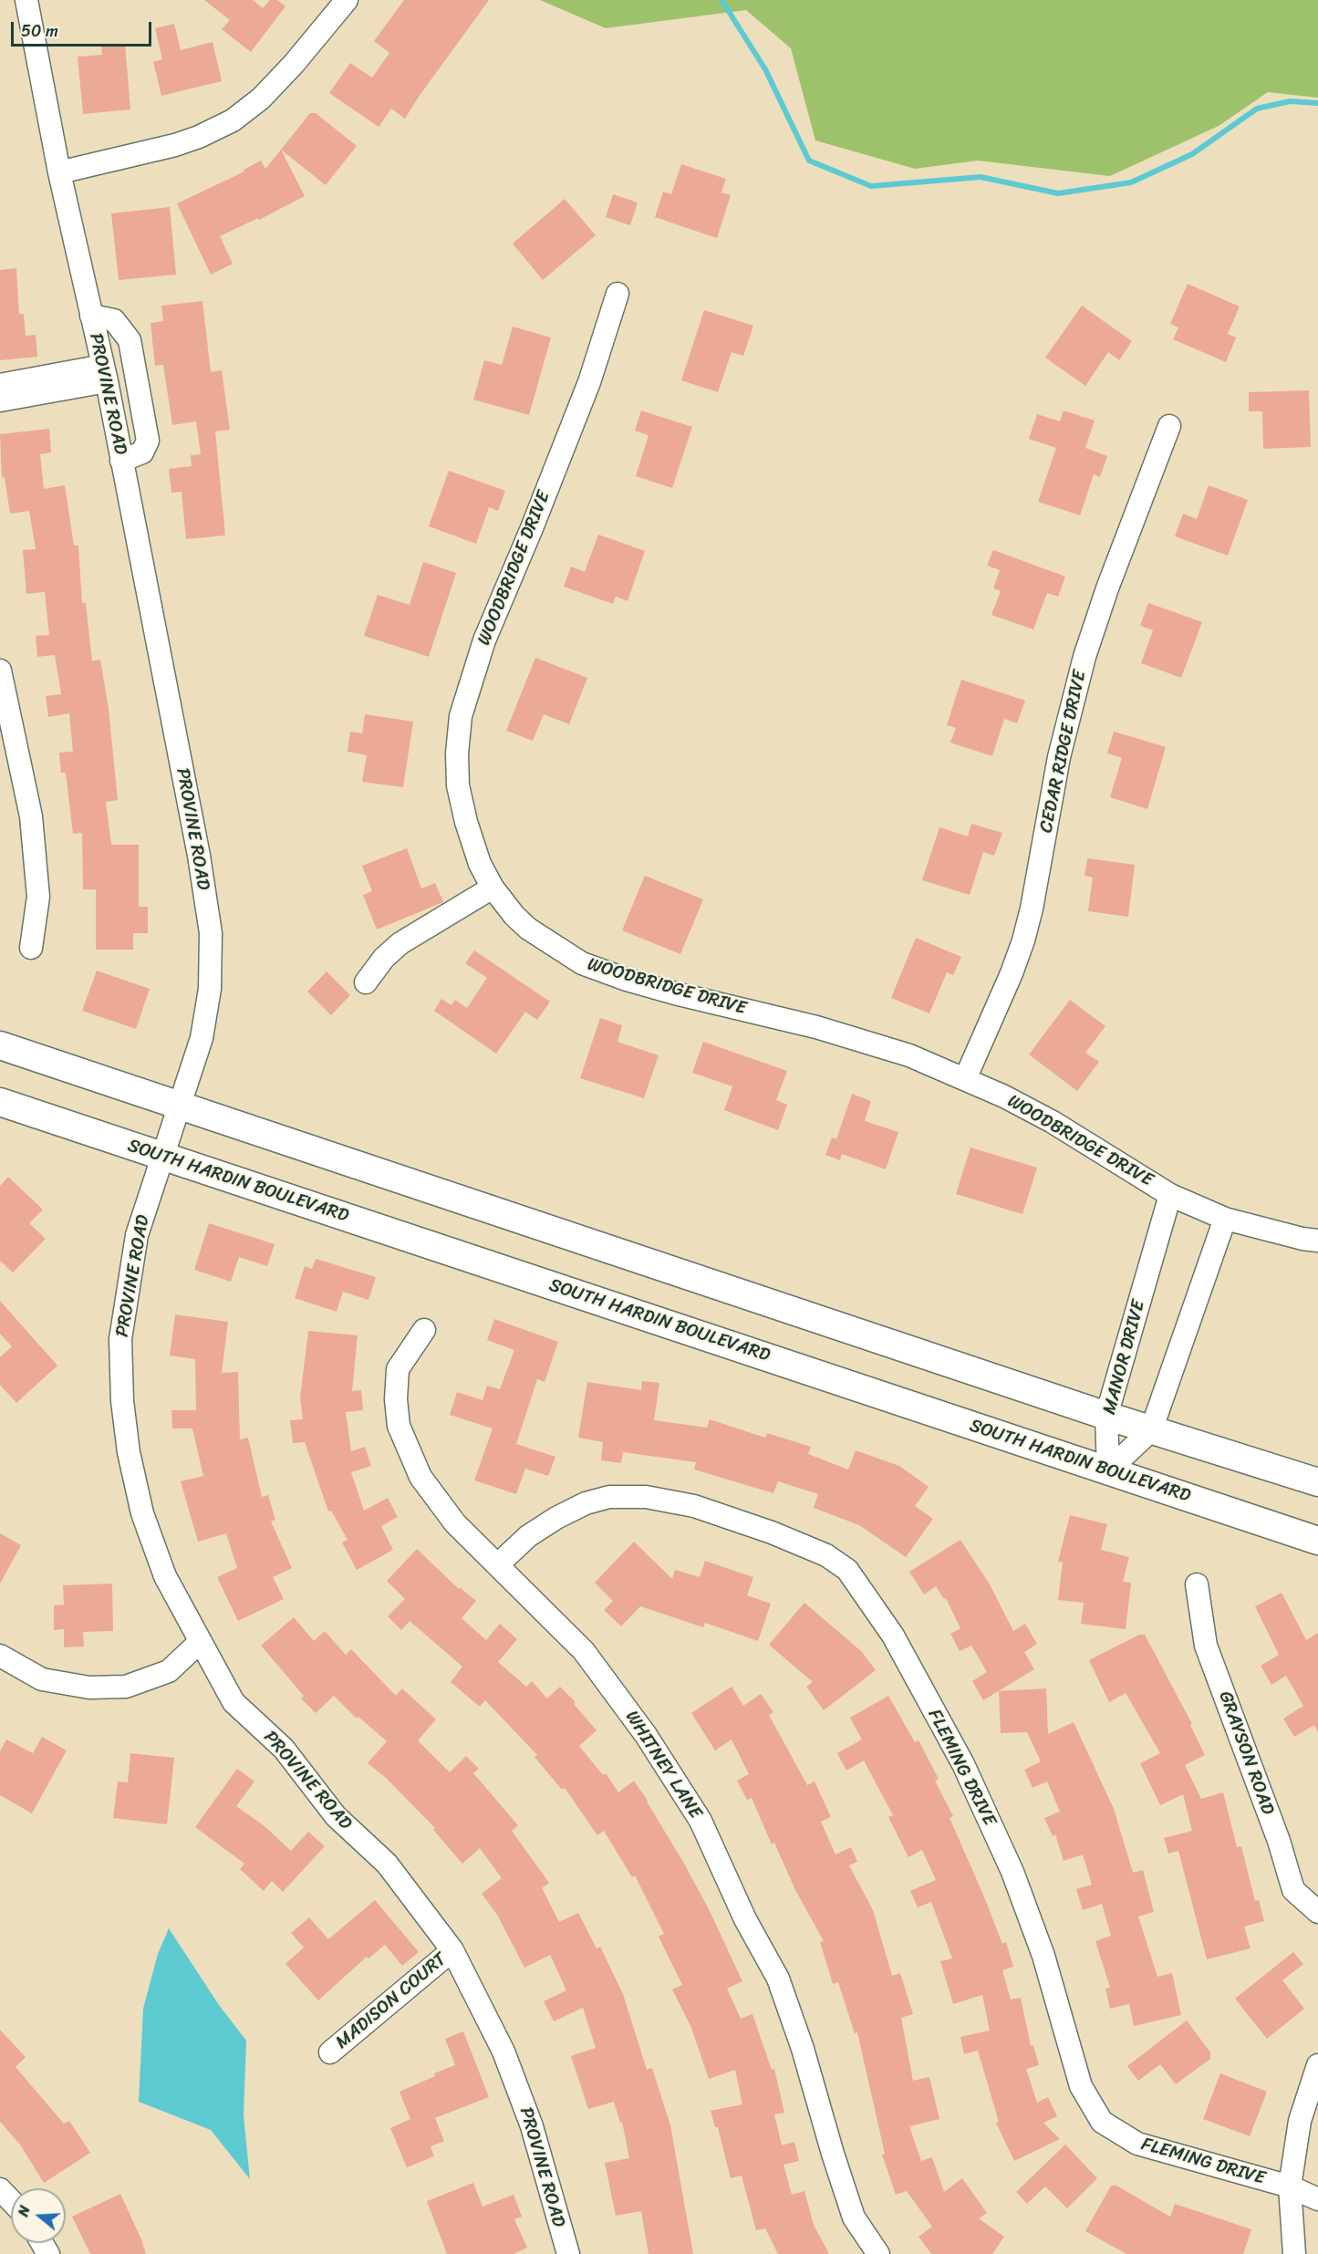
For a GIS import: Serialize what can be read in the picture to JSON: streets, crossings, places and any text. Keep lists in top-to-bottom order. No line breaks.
{"streets":{"main road":["SOUTH HARDIN BOULEVARD"],"street":["PROVINE ROAD","WOODBRIDGE DRIVE","CEDAR RIDGE DRIVE","MANOR DRIVE","GRAYSON ROAD","WHITNEY LANE","FLEMING DRIVE","MADISON COURT"]},"crossings":[["PROVINE ROAD","SOUTH HARDIN BOULEVARD"],["PROVINE ROAD","MADISON COURT"],["WOODBRIDGE DRIVE","CEDAR RIDGE DRIVE"],["WOODBRIDGE DRIVE","MANOR DRIVE"],["SOUTH HARDIN BOULEVARD","MANOR DRIVE"],["WHITNEY LANE","FLEMING DRIVE"]],"scale_bar":"50 m","north":"left"}
